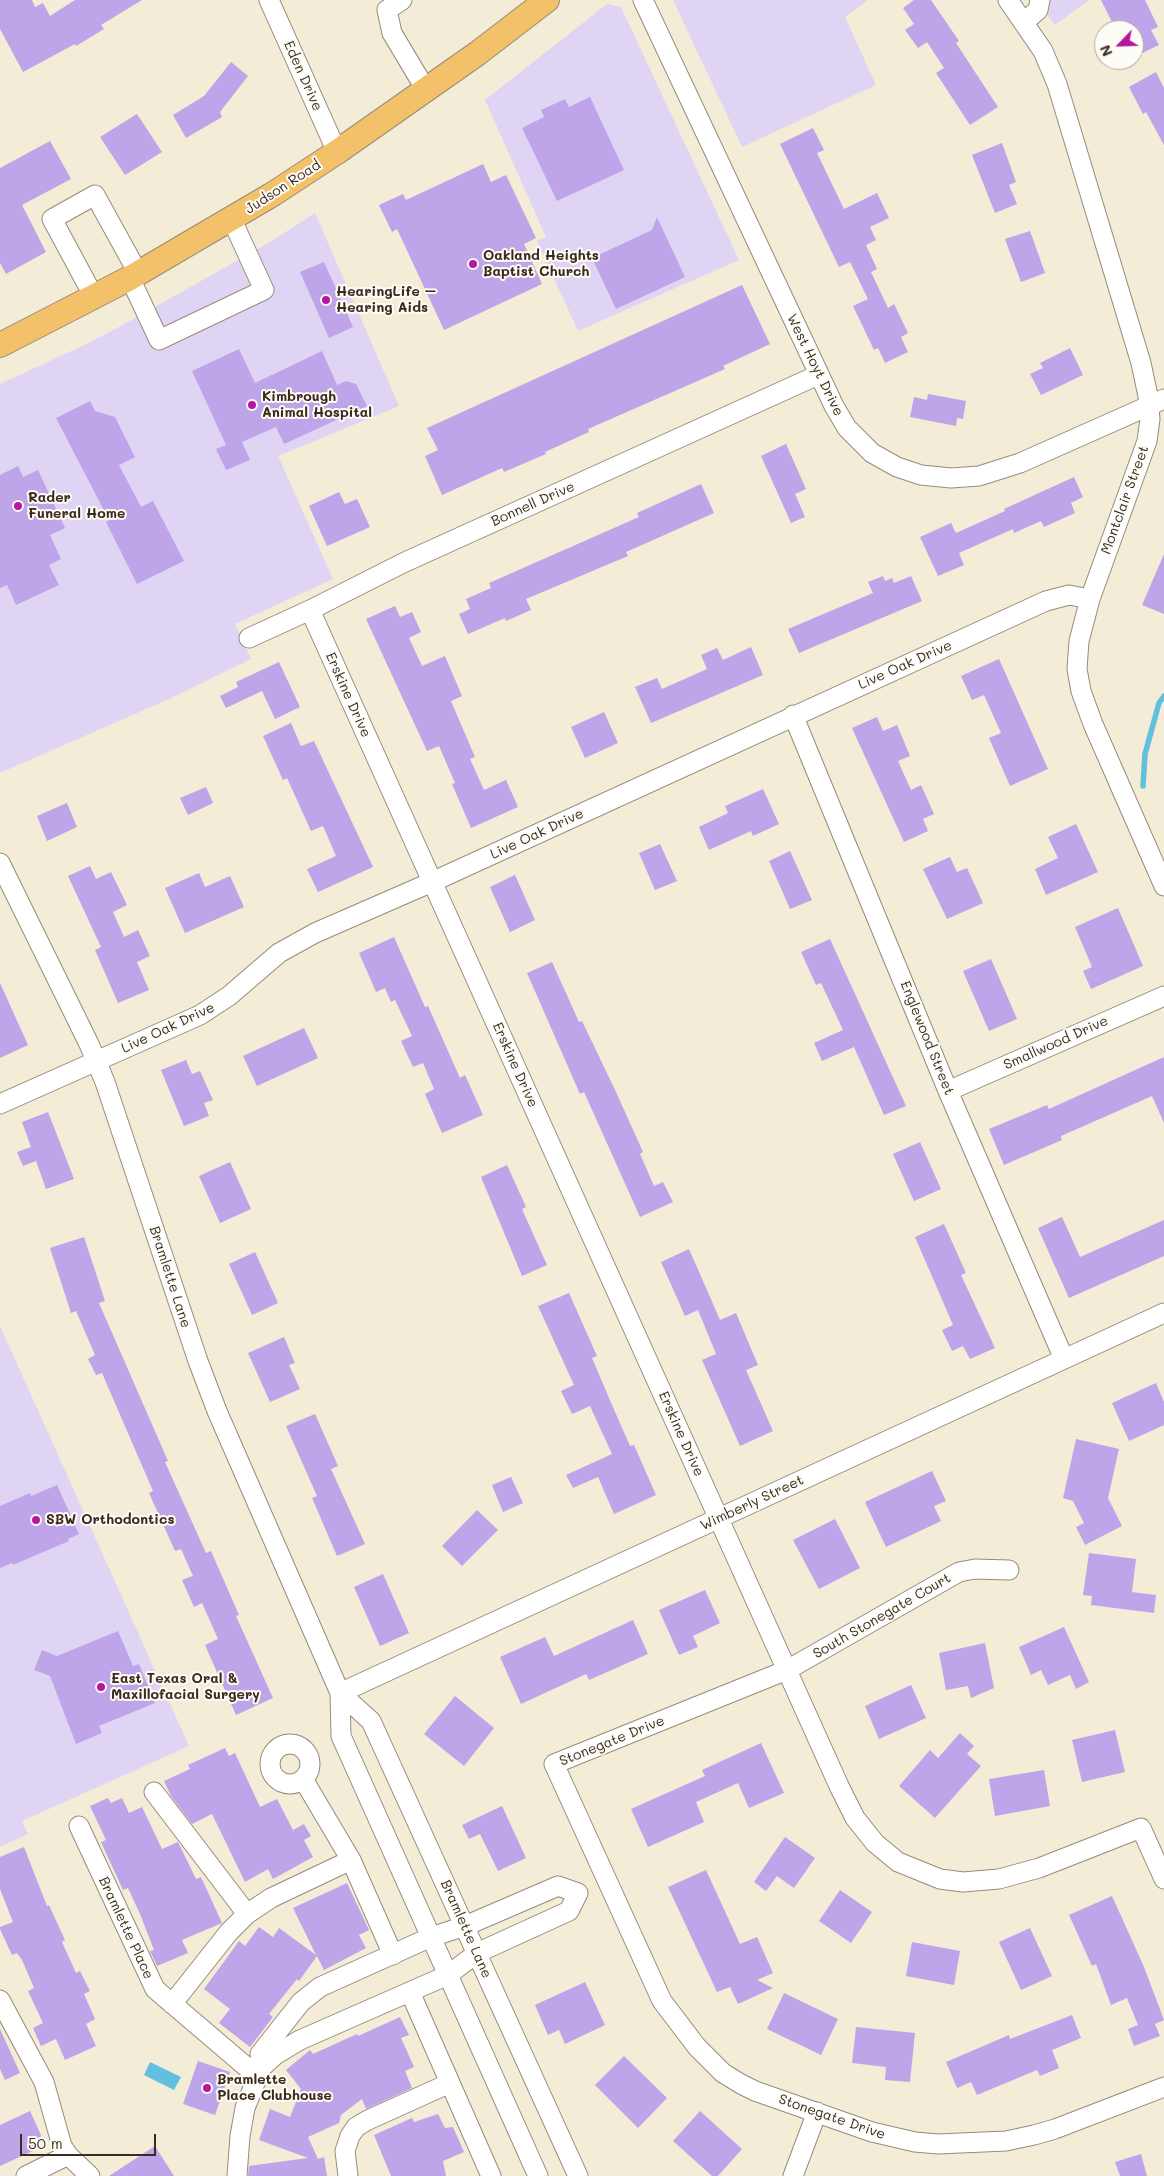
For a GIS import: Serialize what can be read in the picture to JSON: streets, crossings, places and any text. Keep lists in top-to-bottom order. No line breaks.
{"streets":{"main road":["Judson Road"],"street":["Eden Drive","West Hoyt Drive","Montclair Street","Bonnell Drive","Live Oak Drive","Erskine Drive","Englewood Street","Smallwood Drive","Bramlette Lane","Wimberly Street","South Stonegate Court","Stonegate Drive","Bramlette Place"]},"crossings":[["Eden Drive","Judson Road"],["West Hoyt Drive","Montclair Street"],["West Hoyt Drive","Bonnell Drive"],["Montclair Street","Live Oak Drive"],["Bonnell Drive","Erskine Drive"],["Live Oak Drive","Erskine Drive"],["Live Oak Drive","Englewood Street"],["Live Oak Drive","Bramlette Lane"],["Erskine Drive","Wimberly Street"],["Englewood Street","Smallwood Drive"],["Englewood Street","Wimberly Street"],["Bramlette Lane","Wimberly Street"],["South Stonegate Court","Stonegate Drive"]],"places":["Oakland Heights Baptist Church","HearingLife – Hearing Aids","Kimbrough Animal Hospital","Rader Funeral Home","SBW Orthodontics","East Texas Oral & Maxillofacial Surgery","Bramlette Place Clubhouse"],"scale_bar":"50 m","north":"bottom left"}
